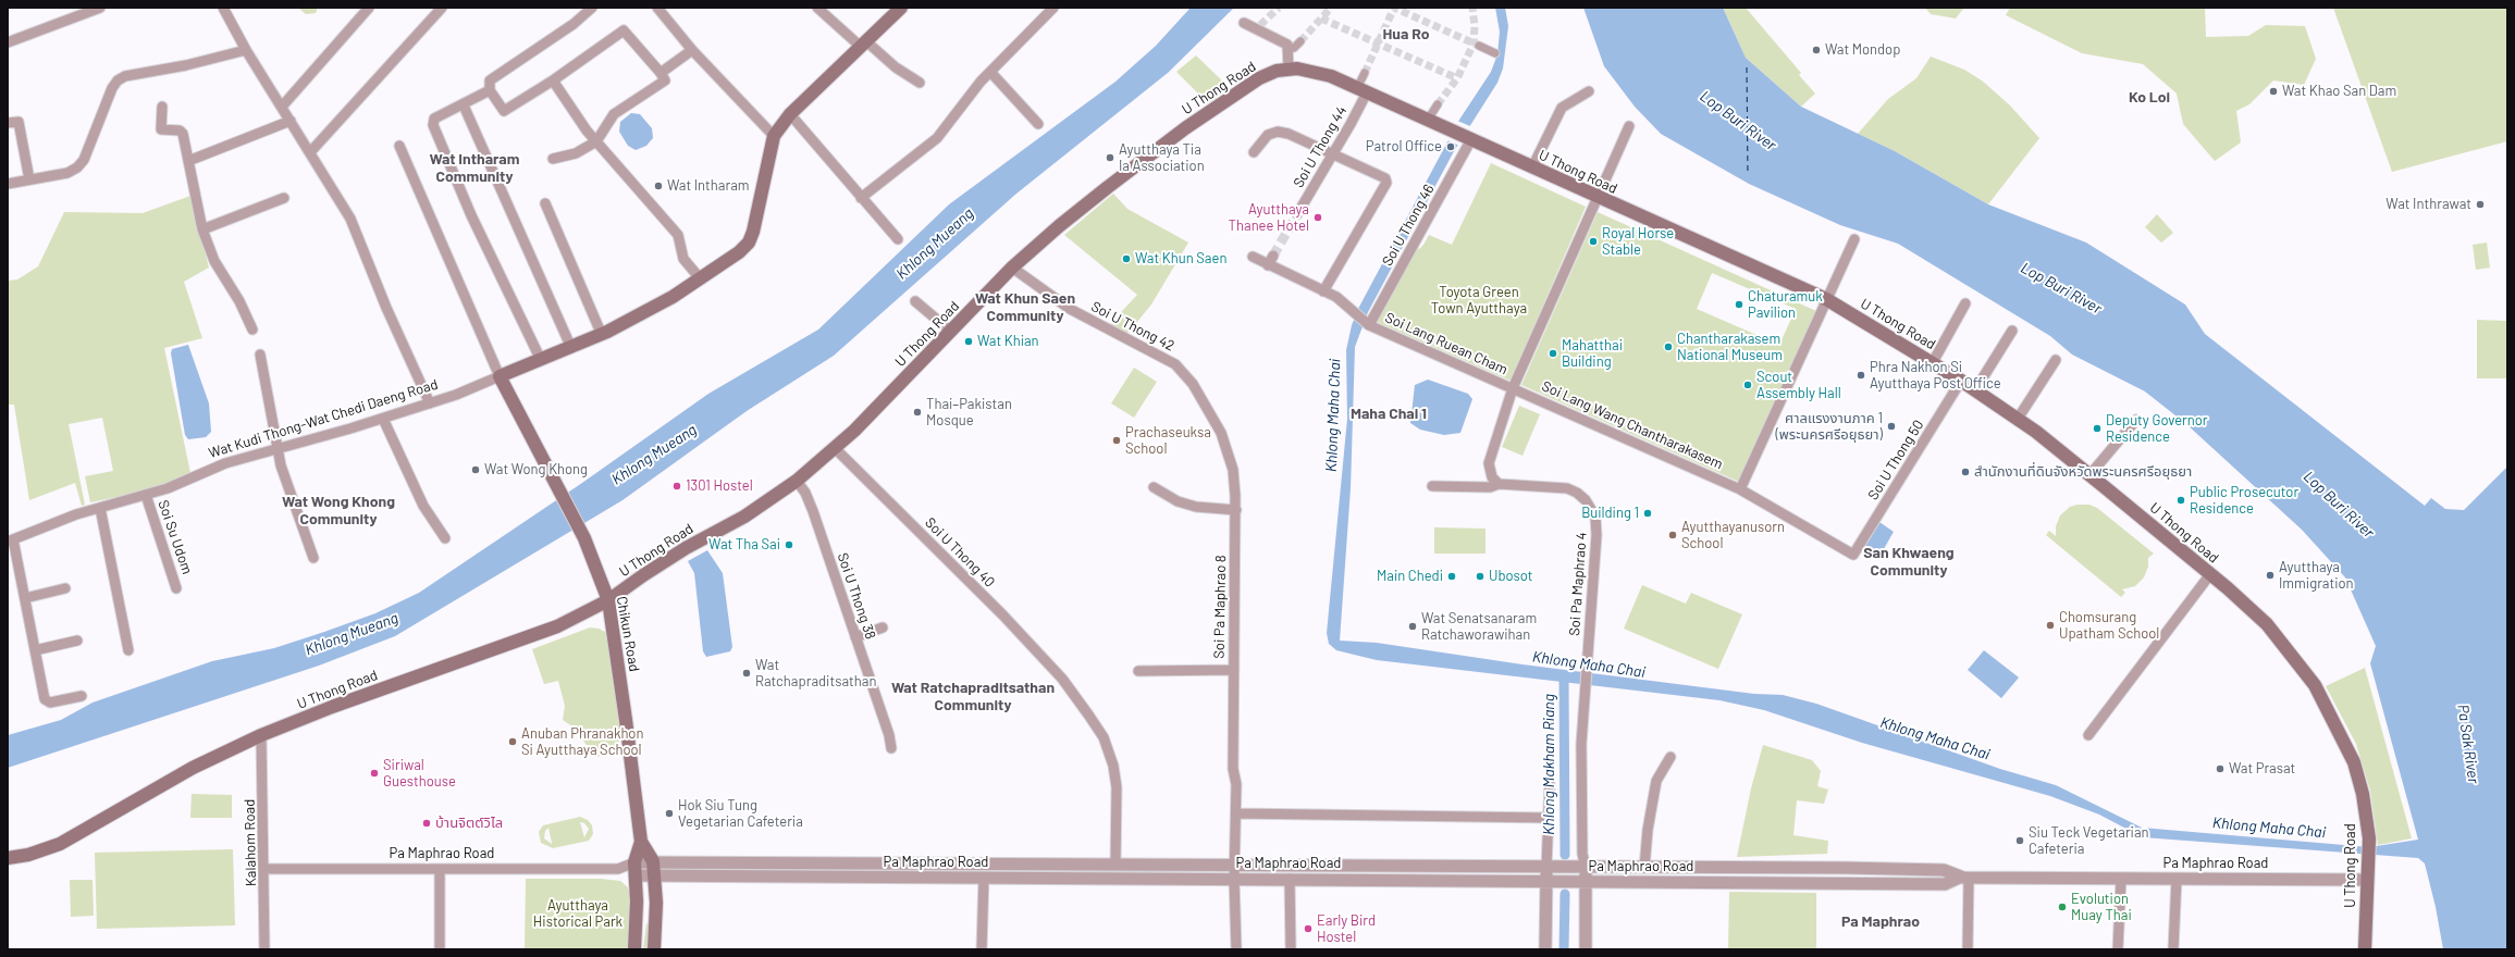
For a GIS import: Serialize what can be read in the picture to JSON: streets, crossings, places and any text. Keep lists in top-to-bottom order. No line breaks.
{"streets":{"main road":["U Thong Road","Wat Kudi Thong-Wat Chedi Daeng Road","Chikun Road"],"street":["Soi U Thong 44","Soi U Thong 46","Soi U Thong 42","Soi Lang Ruean Cham","Soi Lang Wang Chantharakasem","Soi U Thong 50","Soi Su Udom","Soi U Thong 40","Soi Pa Maphrao 4","Soi U Thong 38","Soi Pa Maphrao 8","Kalahom Road","Pa Maphrao Road"]},"crossings":[["U Thong Road","Soi U Thong 44"],["U Thong Road","Soi U Thong 46"],["U Thong Road","Soi U Thong 42"],["U Thong Road","Soi U Thong 50"],["U Thong Road","Soi U Thong 40"],["U Thong Road","Soi U Thong 38"],["U Thong Road","Chikun Road"],["U Thong Road","Kalahom Road"],["U Thong Road","Pa Maphrao Road"],["Soi U Thong 46","Soi Lang Ruean Cham"],["Soi U Thong 42","Soi Pa Maphrao 8"],["Soi Lang Ruean Cham","Soi Lang Wang Chantharakasem"],["Wat Kudi Thong-Wat Chedi Daeng Road","Soi Su Udom"],["Wat Kudi Thong-Wat Chedi Daeng Road","Chikun Road"],["Soi Lang Wang Chantharakasem","Soi U Thong 50"],["Soi U Thong 40","Pa Maphrao Road"],["Soi Pa Maphrao 4","Pa Maphrao Road"],["Soi Pa Maphrao 8","Pa Maphrao Road"],["Chikun Road","Pa Maphrao Road"],["Kalahom Road","Pa Maphrao Road"]],"districts":["Hua Ro","Ko Loi","Wat Intharam Community","Wat Khun Saen Community","Maha Chai 1","Wat Wong Khong Community","San Khwaeng Community","Wat Ratchapraditsathan Community","Pa Maphrao"],"water":["Lop Buri River","Khlong Mueang","Khlong Maha Chai","Pa Sak River","Khlong Makham Riang"],"parks":["Toyota Green Town Ayutthaya","Ayutthaya Historical Park"],"places":["Wat Mondop","Wat Khao San Dam","Patrol Office","Ayutthaya Tia Ia Association","Wat Intharam","Wat Inthrawat","Ayutthaya Thanee Hotel","Royal Horse Stable","Wat Khun Saen","Chaturamuk Pavilion","Wat Khian","Chantharakasem National Museum","Mahatthai Building","Phra Nakhon Si Ayutthaya Post Office","Scout Assembly Hall","Thai–Pakistan Mosque","ศาลแรงงานภาค 1 (พระนครศรีอยุธยา)","Deputy Governor Residence","Prachaseuksa School","Wat Wong Khong","สำนักงานที่ดินจังหวัดพระนครศรีอยุธยา","1301 Hostel","Public Prosecutor Residence","Building 1","Ayutthayanusorn School","Wat Tha Sai","Ayutthaya Immigration","Main Chedi","Ubosot","Chomsurang Upatham School","Wat Senatsanaram Ratchaworawihan","Wat Ratchapraditsathan","Anuban Phranakhon Si Ayutthaya School","Wat Prasat","Siriwal Guesthouse","Hok Siu Tung Vegetarian Cafeteria","บ้านจิตต์วิไล","Siu Teck Vegetarian Cafeteria","Evolution Muay Thai","Early Bird Hostel"]}
